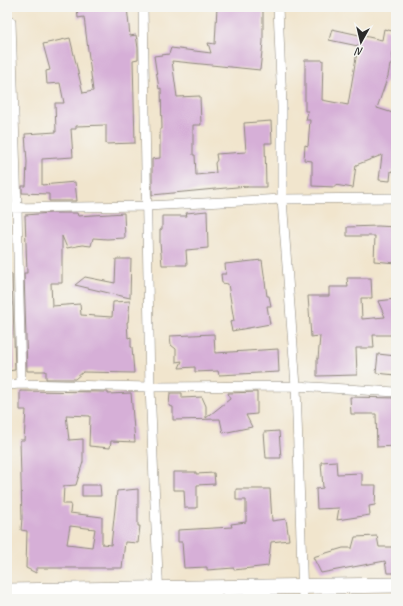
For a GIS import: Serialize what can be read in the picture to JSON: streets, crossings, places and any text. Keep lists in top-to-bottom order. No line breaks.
{"north":"bottom"}
